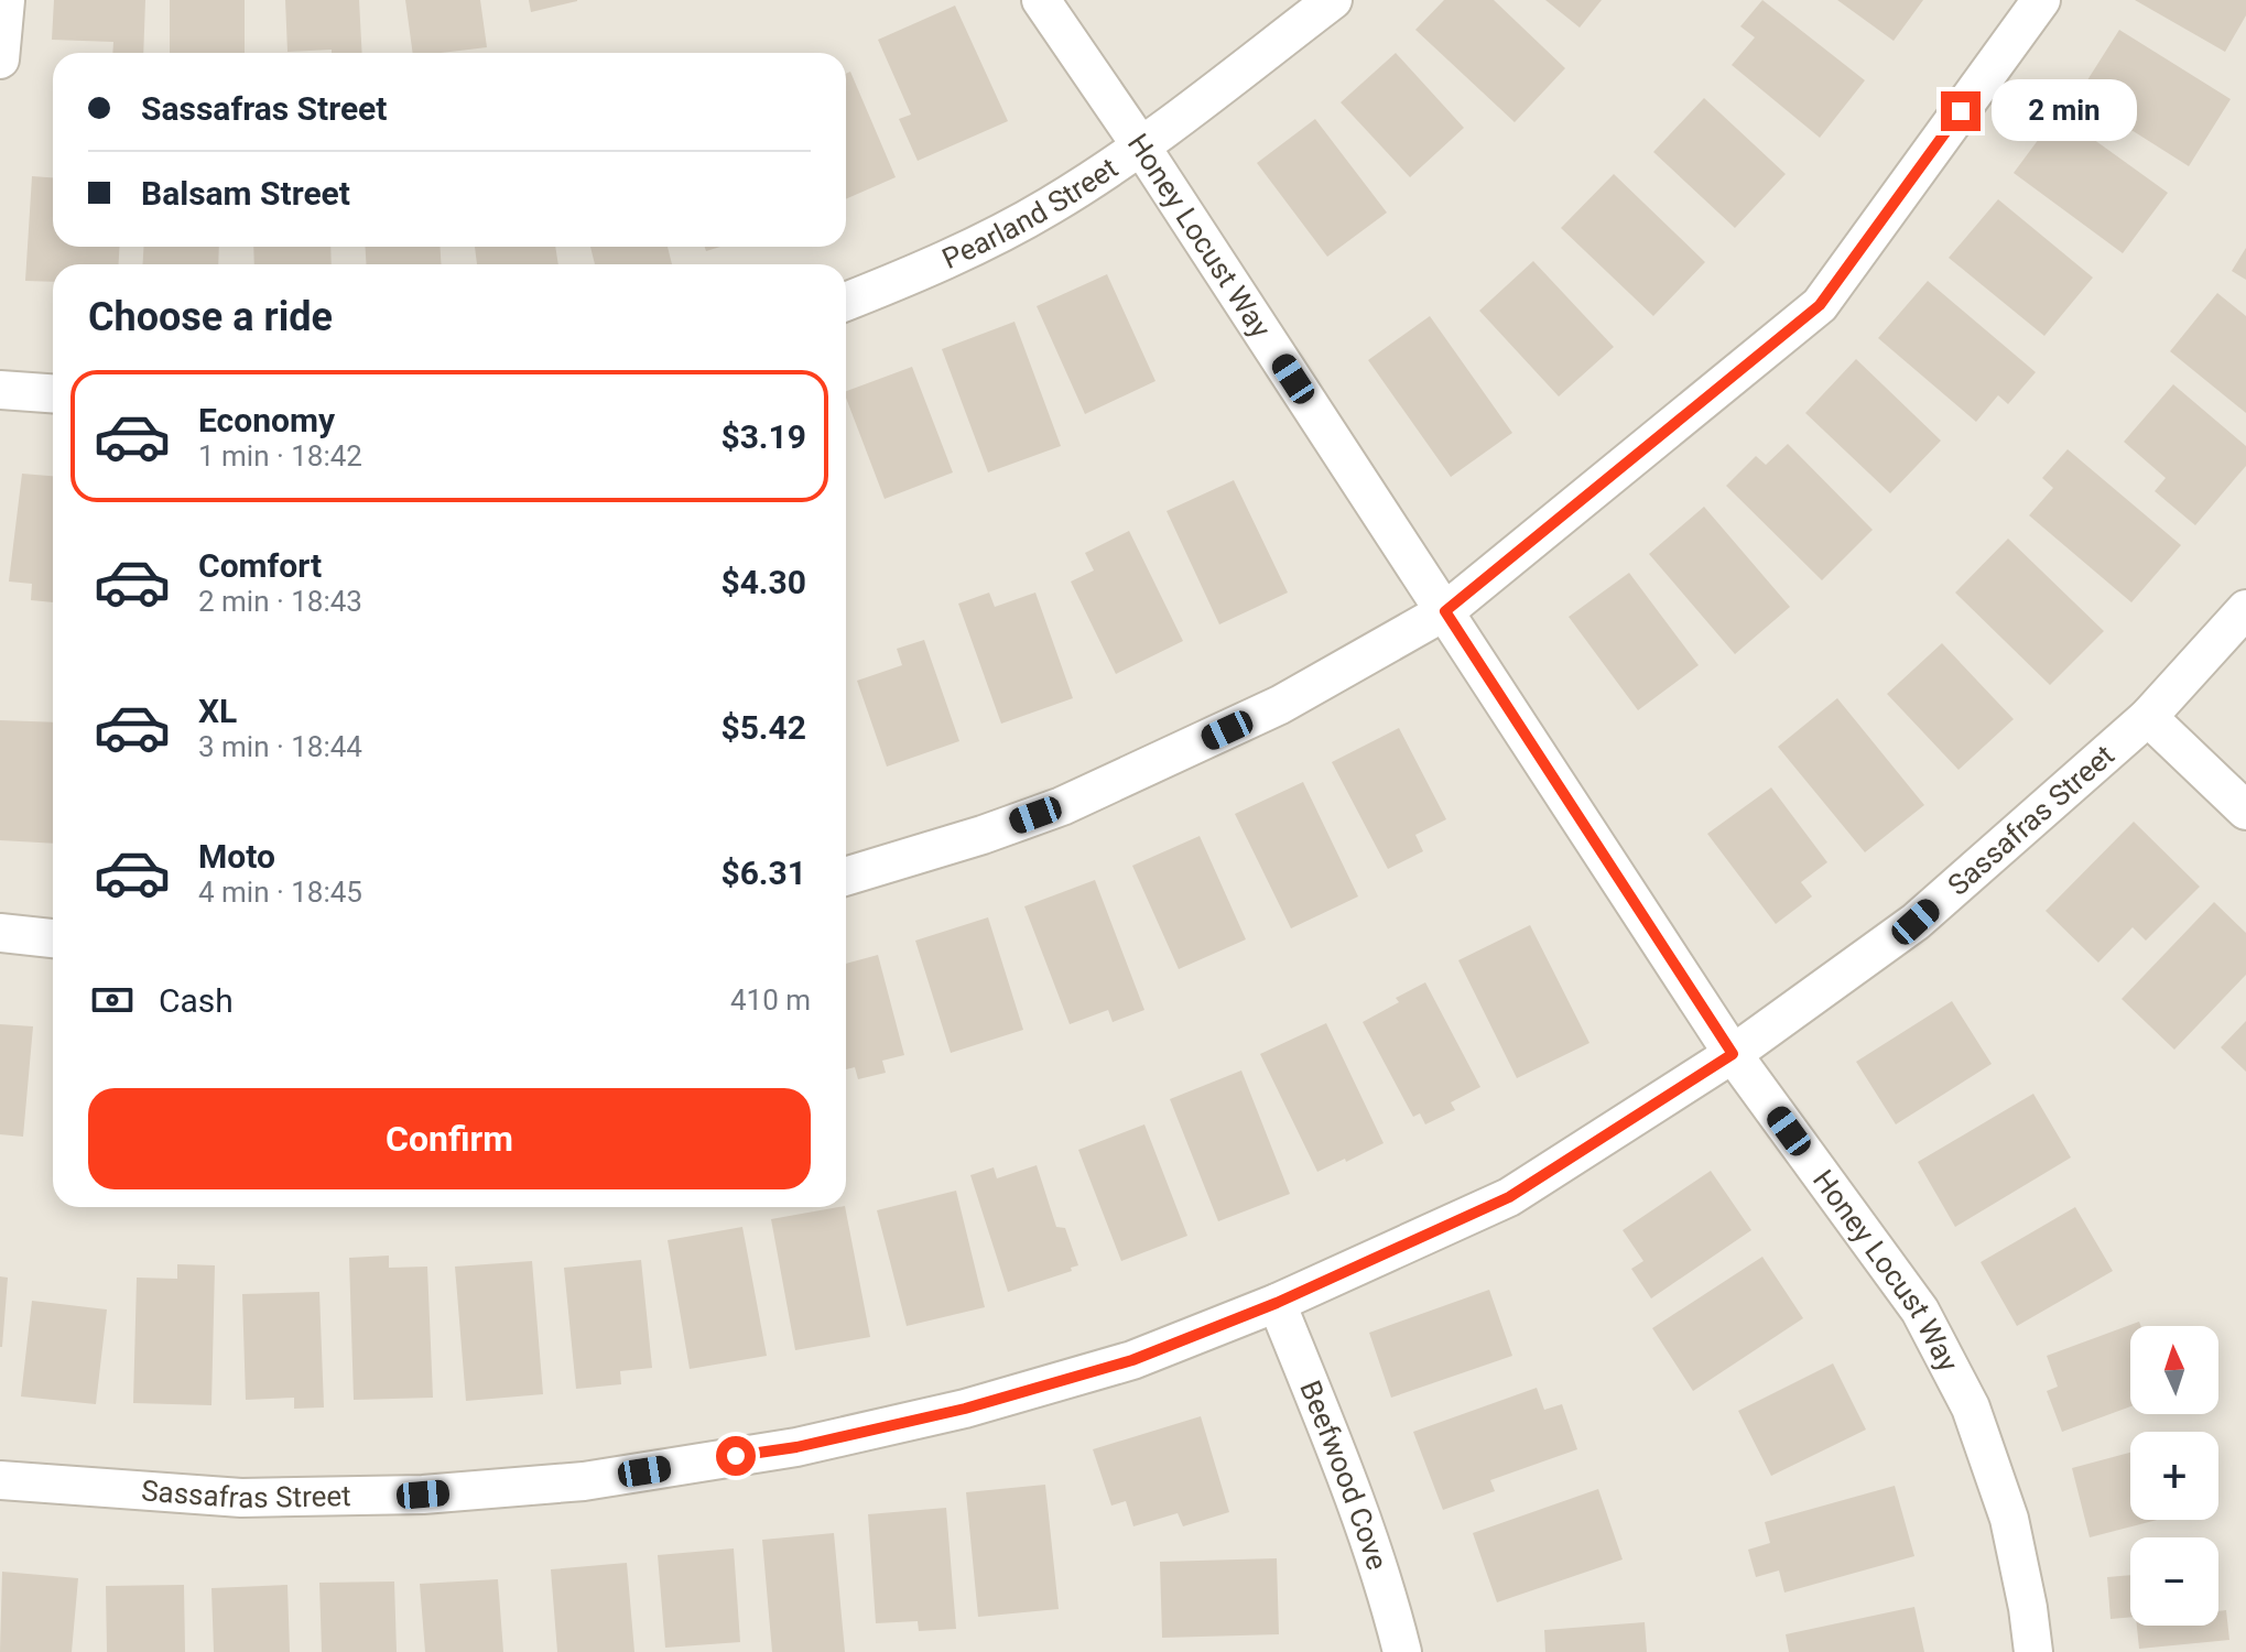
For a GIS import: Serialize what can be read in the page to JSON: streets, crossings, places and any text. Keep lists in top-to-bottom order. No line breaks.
{"streets":{"street":["Pearland Street","Honey Locust Way","Sassafras Street","Beefwood Cove"]},"crossings":[["Pearland Street","Honey Locust Way"],["Honey Locust Way","Sassafras Street"],["Sassafras Street","Beefwood Cove"]],"north":"top","page":{"banner":["Sassafras Street","Balsam Street"],"bubble":"2 min","heading":"Choose a ride","list":[{"name":"Economy","note":"1 min · 18:42","value":"$3.19"},{"name":"Comfort","note":"2 min · 18:43","value":"$4.30"},{"name":"XL","note":"3 min · 18:44","value":"$5.42"},{"name":"Moto","note":"4 min · 18:45","value":"$6.31"}],"pay":["Cash","410 m"],"buttons":"Confirm","map_buttons":["+","−"]}}
